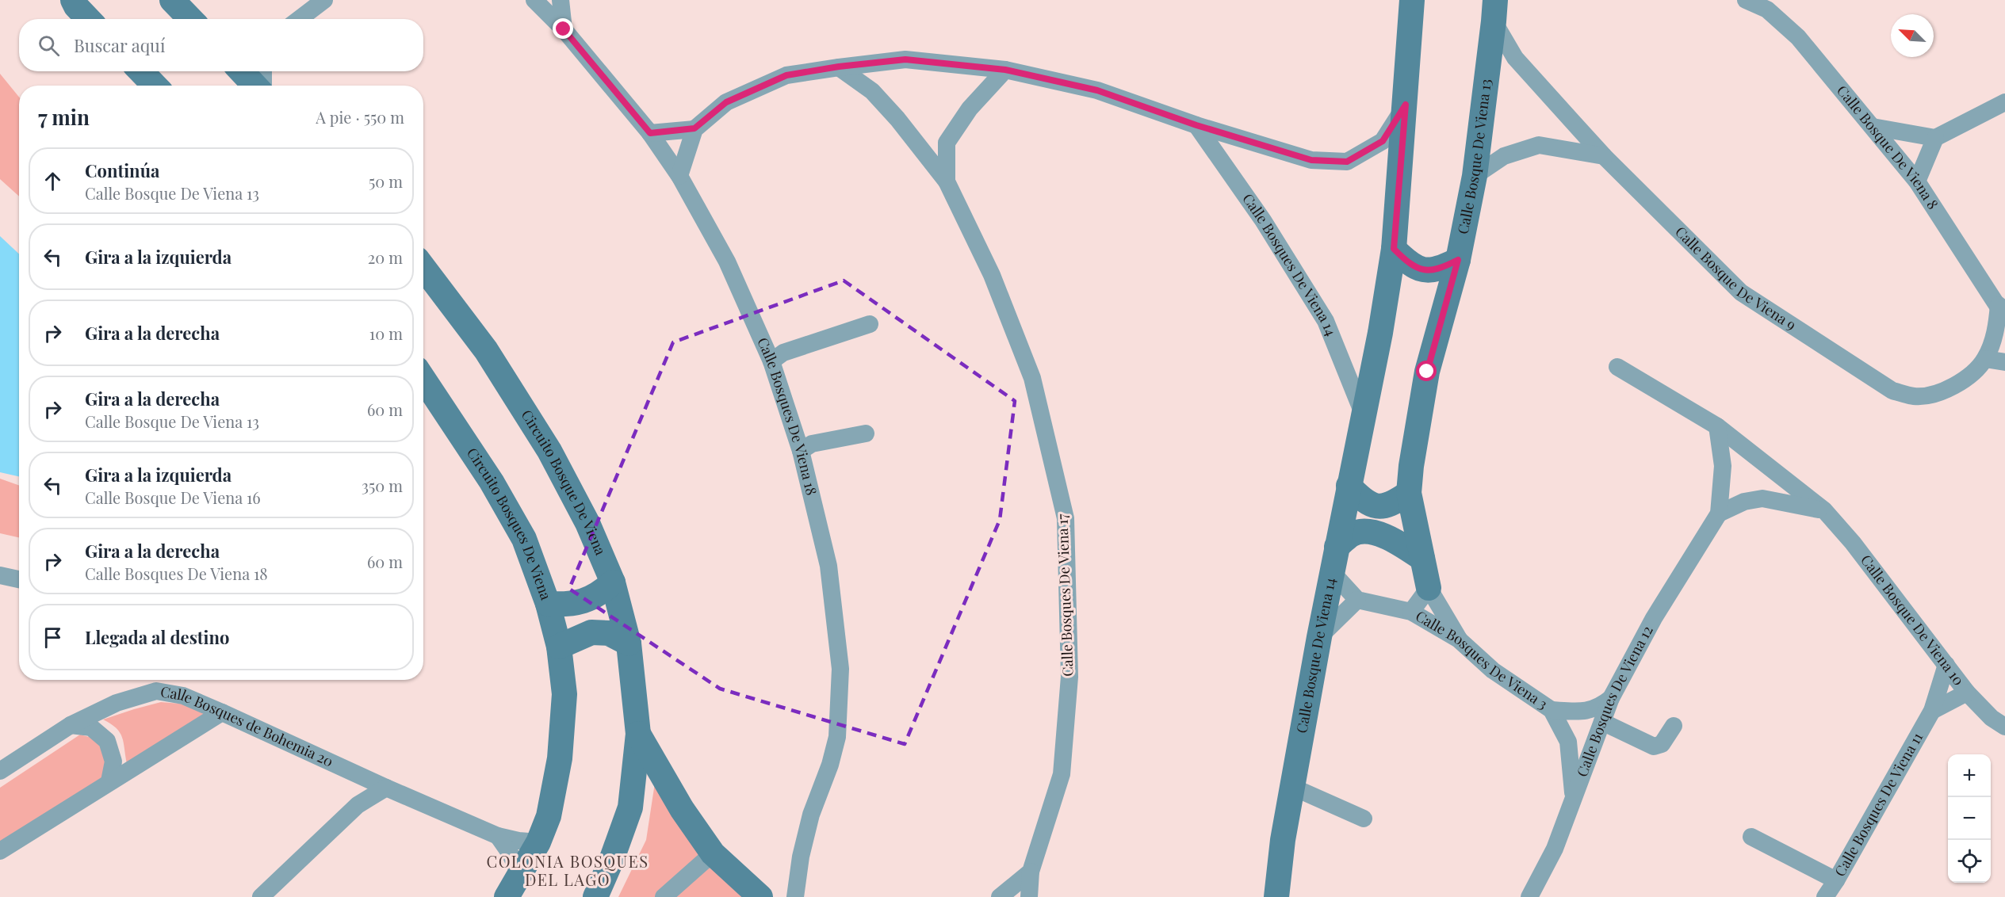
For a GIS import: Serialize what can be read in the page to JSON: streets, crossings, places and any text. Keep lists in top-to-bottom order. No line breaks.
{"streets":{"street":["Calle Bosque De Viena 8","Calle Bosque De Viena 13","Calle Bosques De Viena 14","Calle Bosque De Viena 9","Calle Bosques De Viena 18","Circuito Bosque De Viena","Circuito Bosques De Viena","Calle Bosques De Viena 17","Calle Bosque De Viena 10","Calle Bosque De Viena 14","Calle Bosques De Viena 3","Calle Bosques De Viena 12","Calle Bosques de Bohemia 20","Calle Bosques De Viena 11"]},"crossings":[["Calle Bosque De Viena 8","Calle Bosque De Viena 9"],["Calle Bosque De Viena 13","Calle Bosque De Viena 9"],["Calle Bosque De Viena 13","Calle Bosque De Viena 14"],["Calle Bosque De Viena 13","Calle Bosques De Viena 3"],["Calle Bosques De Viena 14","Calle Bosque De Viena 14"],["Circuito Bosques De Viena","Calle Bosques de Bohemia 20"],["Calle Bosque De Viena 10","Calle Bosques De Viena 12"],["Calle Bosque De Viena 10","Calle Bosques De Viena 11"],["Calle Bosque De Viena 14","Calle Bosques De Viena 3"],["Calle Bosques De Viena 3","Calle Bosques De Viena 12"]],"districts":["COLONIA BOSQUES DEL LAGO"],"north":"top left","page":{"search":"Buscar aquí","heading":["7 min","A pie · 550 m"],"list":[["Continúa","Calle Bosque De Viena 13","50 m"],["Gira a la izquierda","20 m"],["Gira a la derecha","10 m"],["Gira a la derecha","Calle Bosque De Viena 13","60 m"],["Gira a la izquierda","Calle Bosque De Viena 16","350 m"],["Gira a la derecha","Calle Bosques De Viena 18","60 m"],"Llegada al destino"],"map_buttons":["+","−"]}}
